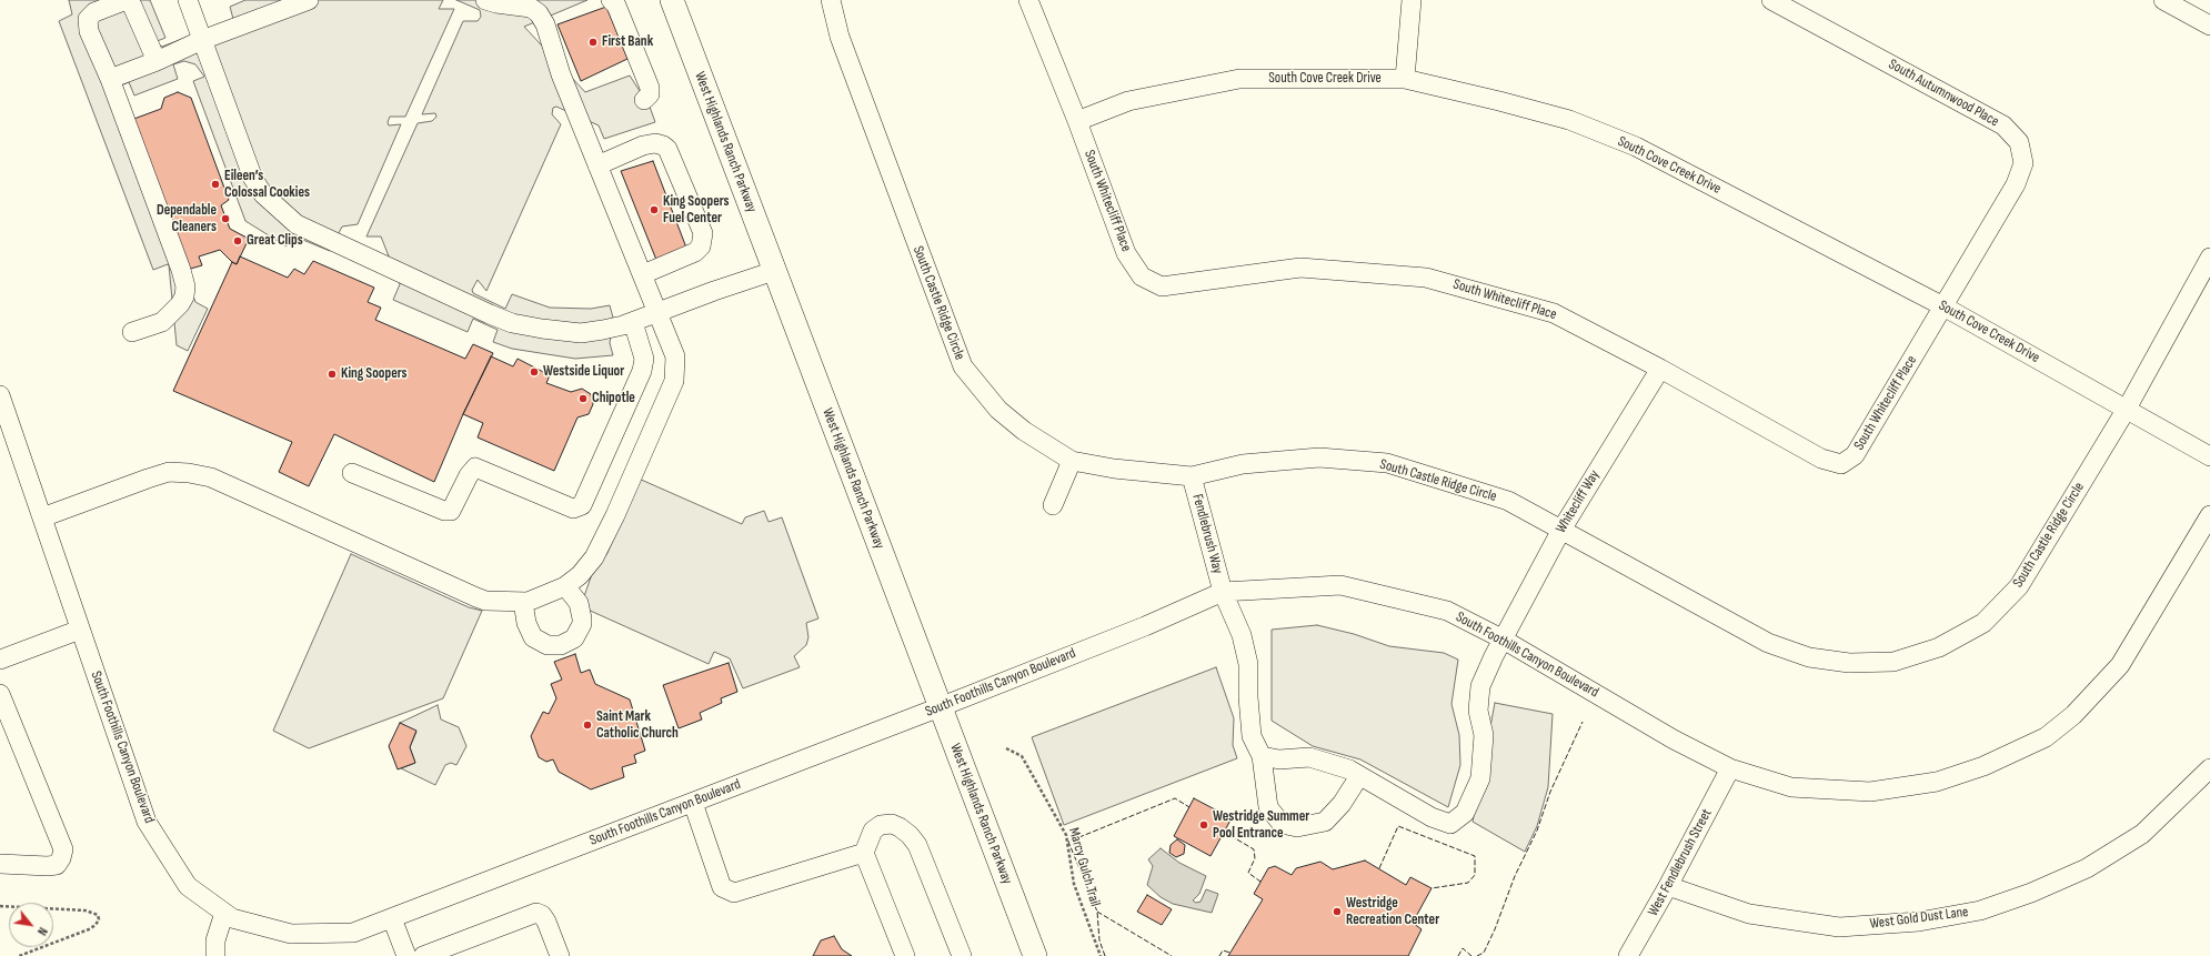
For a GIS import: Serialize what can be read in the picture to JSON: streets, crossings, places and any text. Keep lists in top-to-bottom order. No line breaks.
{"streets":{"main road":["West Highlands Ranch Parkway"],"street":["South Cove Creek Drive","South Autumnwood Place","South Whitecliff Place","South Castle Ridge Circle","Whitecliff Way","Fendlebrush Way","South Foothills Canyon Boulevard","West Fendlebrush Street","West Gold Dust Lane"],"path":["Marcy Gulch Trail"]},"crossings":[["South Cove Creek Drive","South Autumnwood Place"],["South Cove Creek Drive","South Whitecliff Place"],["South Cove Creek Drive","South Castle Ridge Circle"],["South Autumnwood Place","South Whitecliff Place"],["West Highlands Ranch Parkway","South Foothills Canyon Boulevard"],["South Whitecliff Place","Whitecliff Way"],["South Castle Ridge Circle","Whitecliff Way"],["South Castle Ridge Circle","Fendlebrush Way"],["Whitecliff Way","Fendlebrush Way"],["Whitecliff Way","South Foothills Canyon Boulevard"],["Fendlebrush Way","South Foothills Canyon Boulevard"],["South Foothills Canyon Boulevard","West Fendlebrush Street"],["West Fendlebrush Street","West Gold Dust Lane"]],"places":["First Bank","Eileen’s Colossal Cookies","King Soopers Fuel Center","Dependable Cleaners","Great Clips","Westside Liquor","King Soopers","Chipotle","Saint Mark Catholic Church","Westridge Summer Pool Entrance","Westridge Recreation Center"],"north":"bottom right"}
